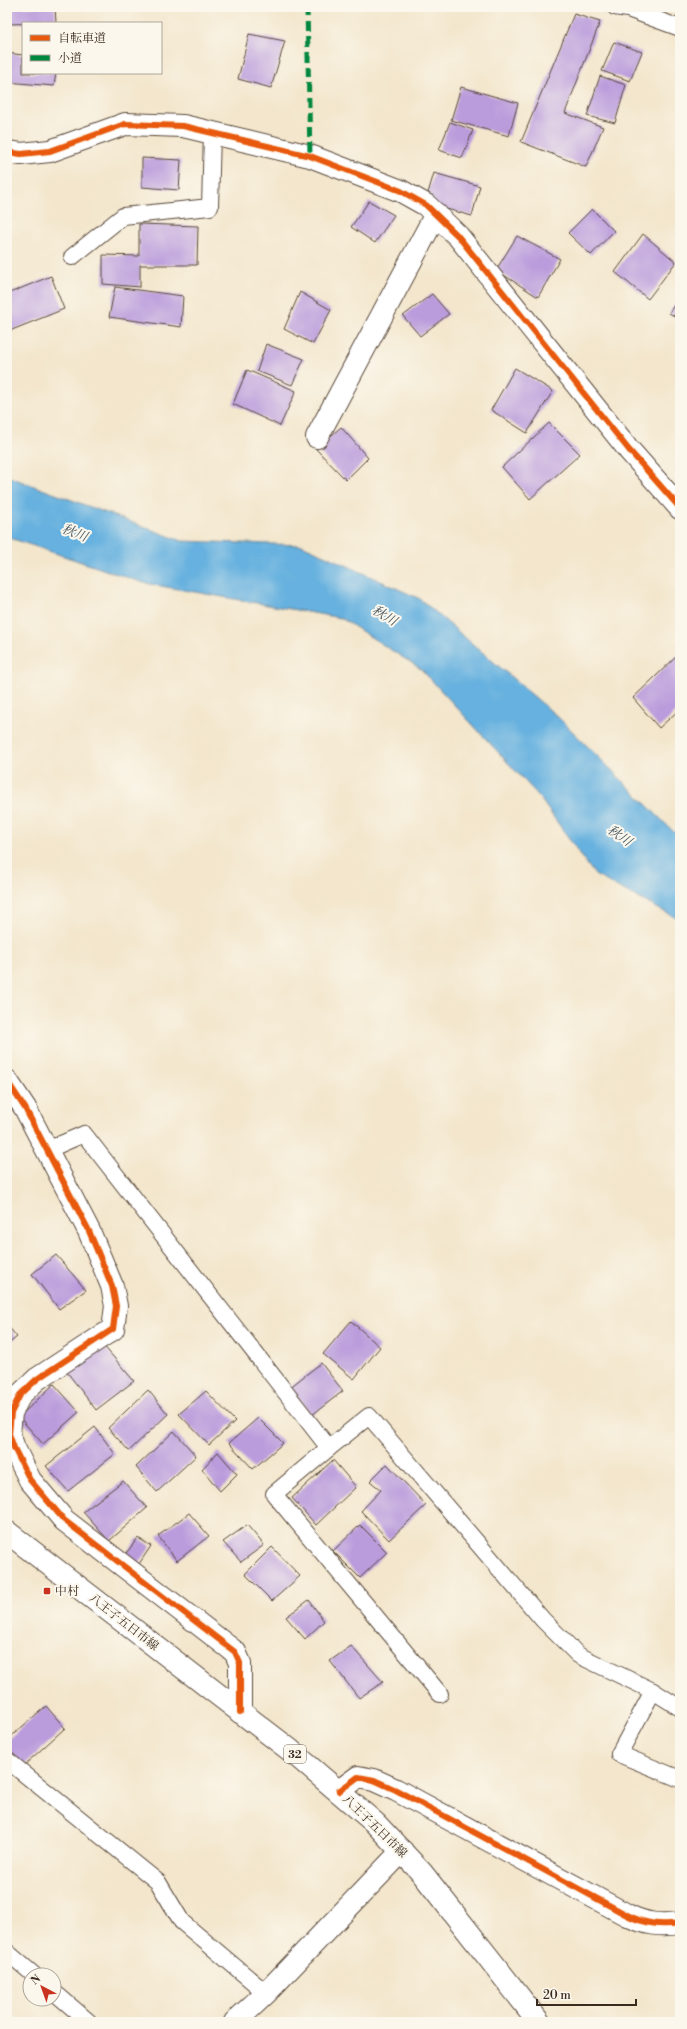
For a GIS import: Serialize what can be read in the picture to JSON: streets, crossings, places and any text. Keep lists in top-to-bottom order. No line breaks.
{"streets":{"street":["八王子五日市線","32"]},"water":["秋川"],"places":{"transit":["中村"]},"legend":["自転車道","小道"],"scale_bar":"20 m","north":"top left"}
